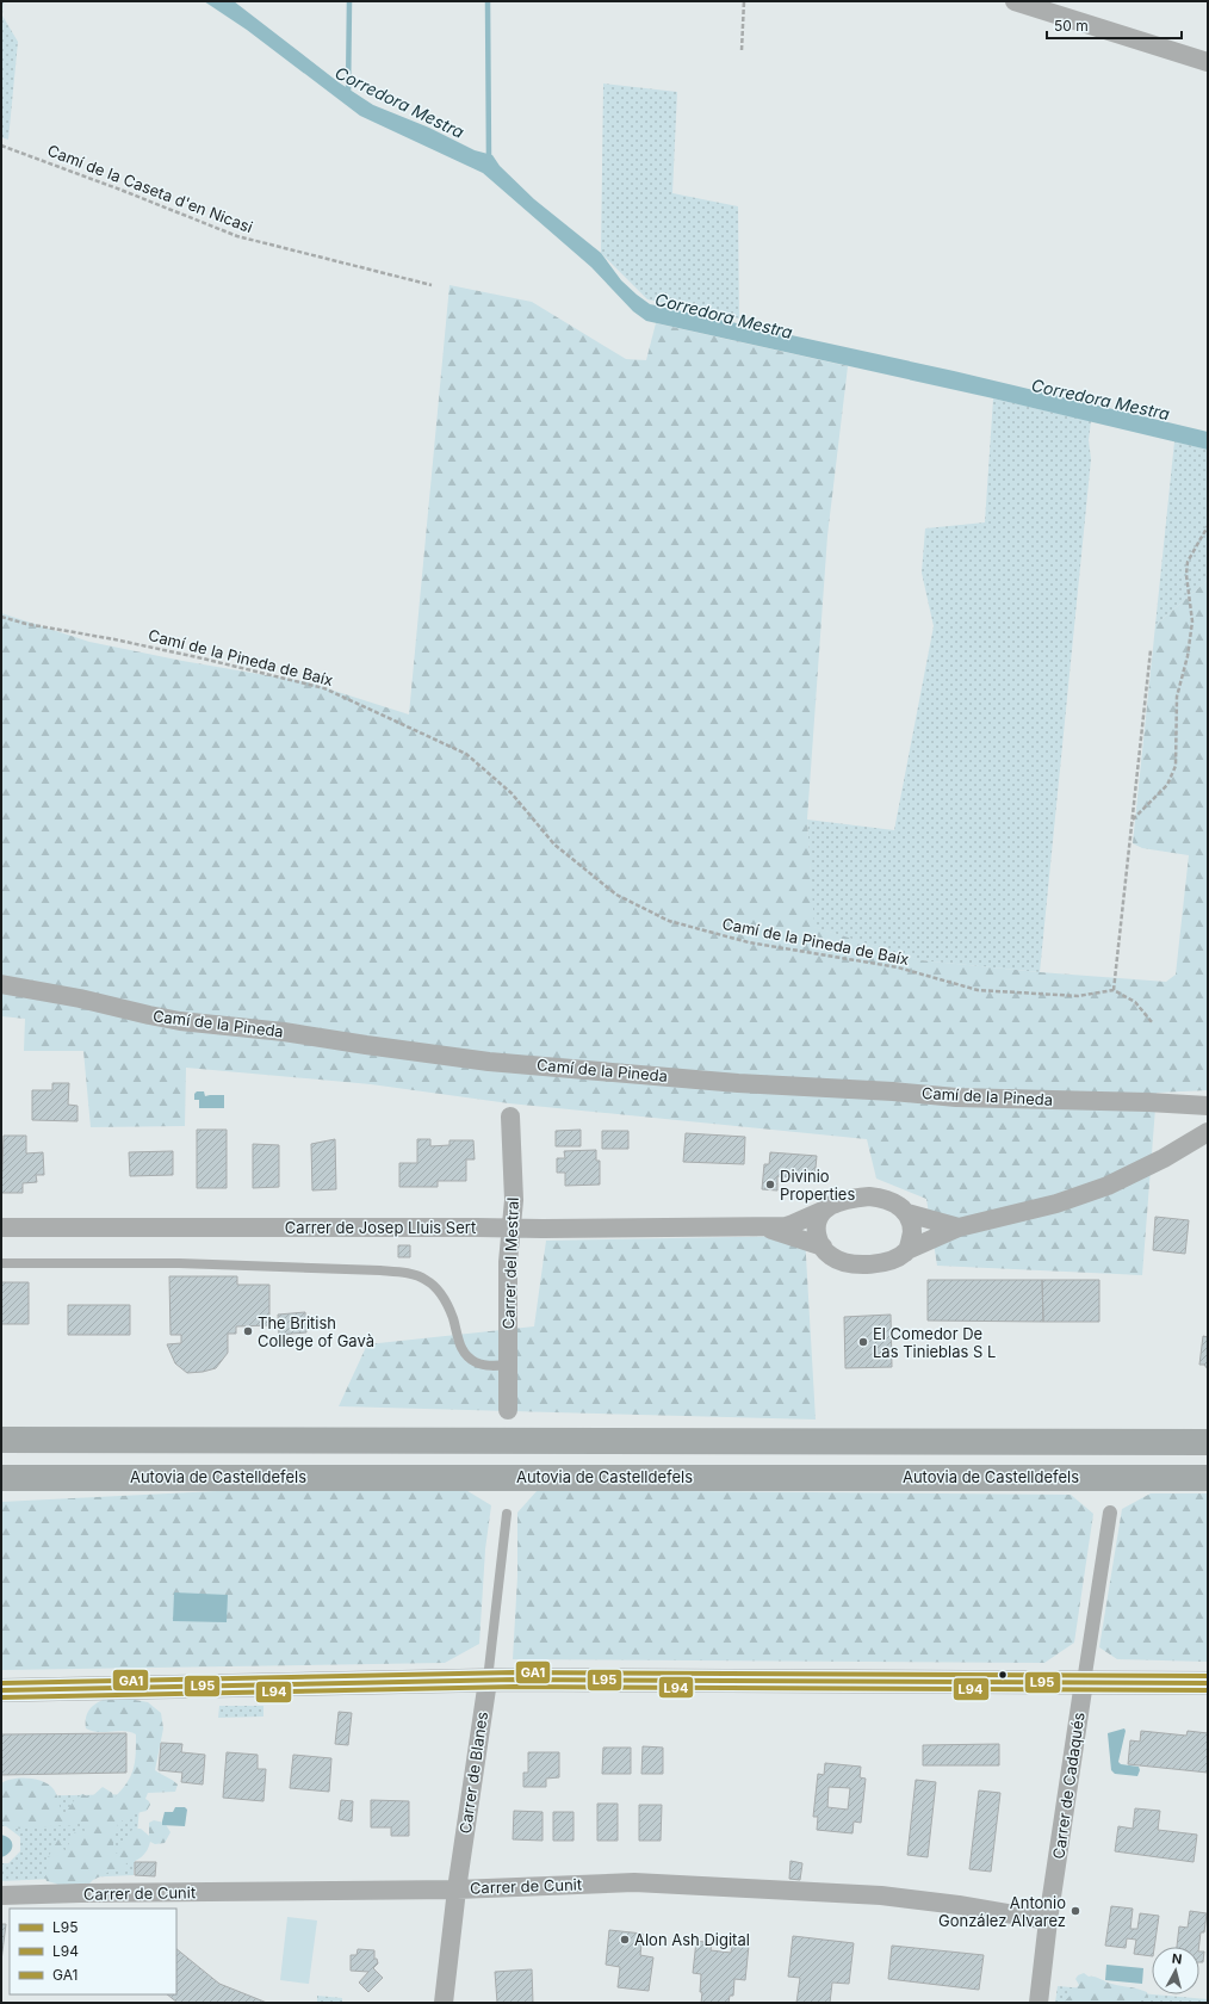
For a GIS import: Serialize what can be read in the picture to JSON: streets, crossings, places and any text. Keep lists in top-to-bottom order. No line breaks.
{"streets":{"highway":["Autovia de Castelldefels"],"street":["Camí de la Pineda","Carrer de Josep Lluis Sert","Carrer del Mestral","Carrer de Blanes","Carrer de Cadaqués","Carrer de Cunit"],"path":["Camí de la Caseta d'en Nicasi","Camí de la Pineda de Baíx"]},"crossings":[["Carrer de Josep Lluis Sert","Carrer del Mestral"],["Carrer de Blanes","Carrer de Cunit"],["Carrer de Cadaqués","Carrer de Cunit"]],"water":["Corredora Mestra"],"places":["Divinio Properties","The British College of Gavà","El Comedor De Las Tinieblas S L","Antonio González Alvarez","Alon Ash Digital"],"lines":["transit line GA1","transit line L95","transit line L94"],"legend":["L95","L94","GA1"],"scale_bar":"50 m","north":"top"}
